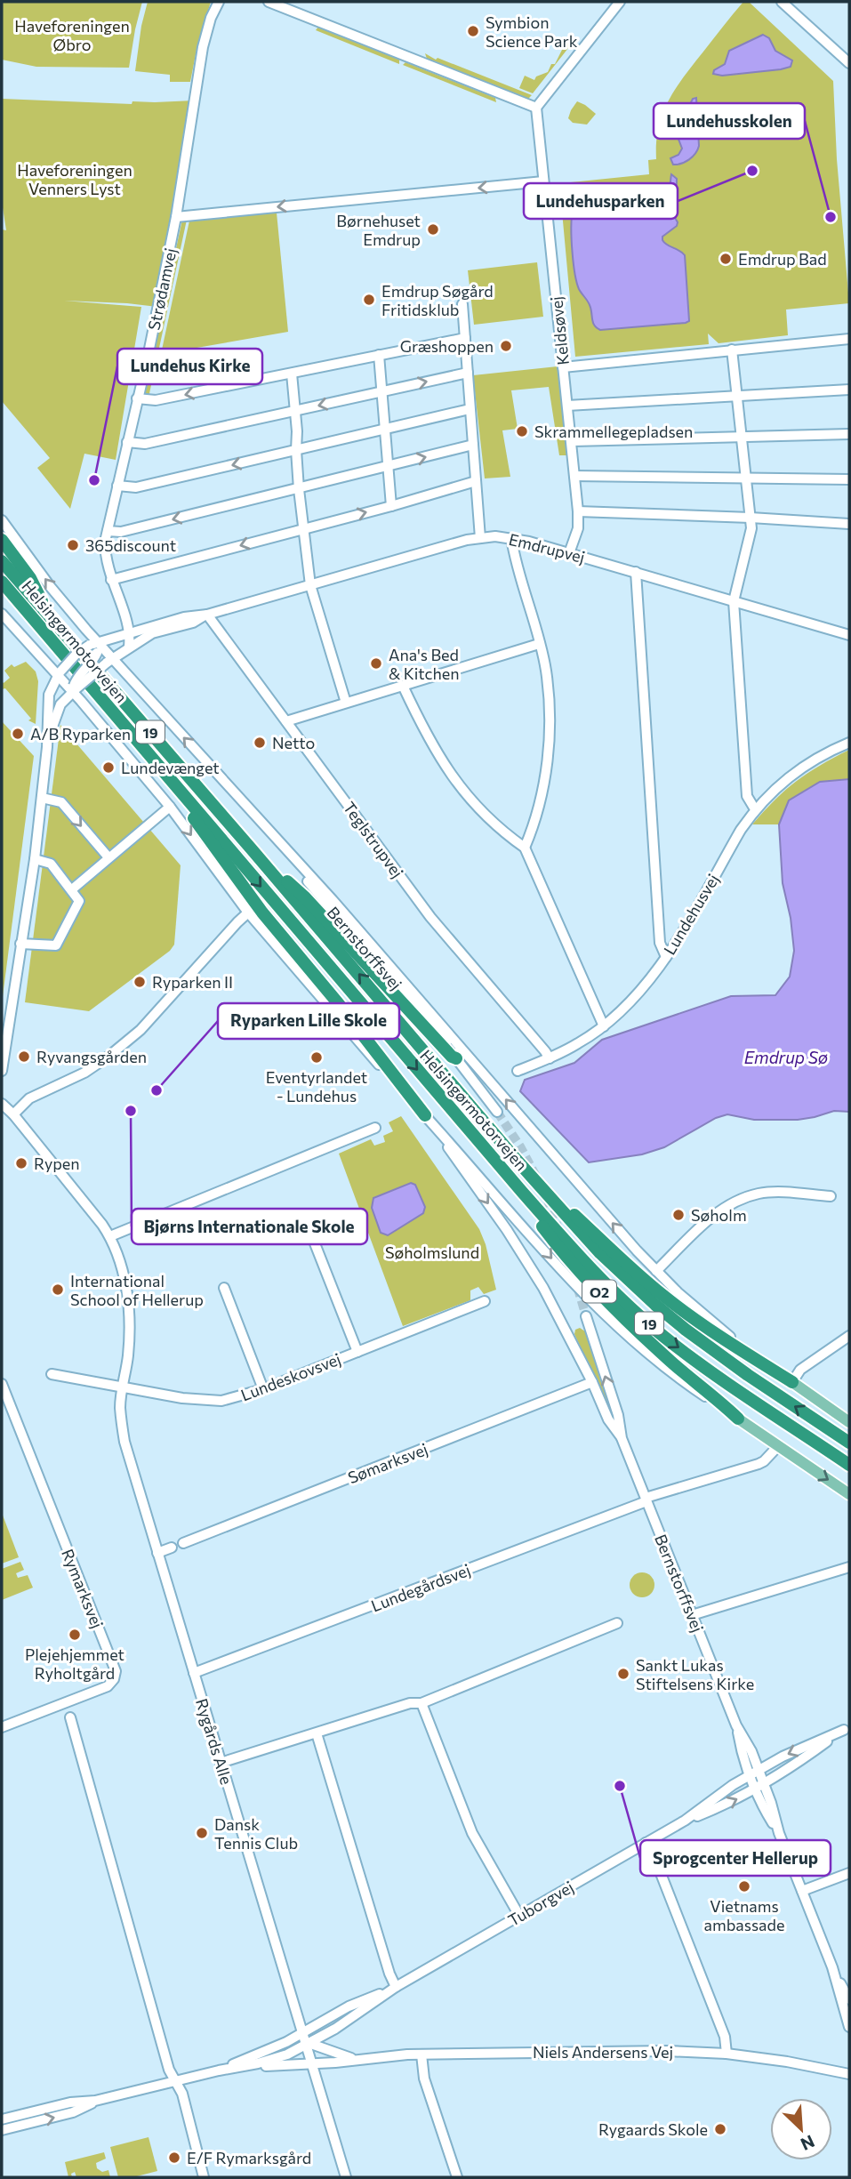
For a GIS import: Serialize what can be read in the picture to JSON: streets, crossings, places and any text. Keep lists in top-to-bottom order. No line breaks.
{"streets":{"highway":["Helsingørmotorvejen","19","O2"],"street":["Strødamvej","Keldsøvej","Emdrupvej","Teglstrupvej","Lundehusvej","Bernstorffsvej","Lundeskovsvej","Sømarksvej","Lundegårdsvej","Rymarksvej","Rygårds Alle","Tuborgvej","Niels Andersens Vej"]},"crossings":[["Strødamvej","Emdrupvej"],["Keldsøvej","Emdrupvej"],["Emdrupvej","Teglstrupvej"],["Helsingørmotorvejen","O2"],["Teglstrupvej","Lundehusvej"],["Bernstorffsvej","Sømarksvej"],["Bernstorffsvej","Lundegårdsvej"],["Bernstorffsvej","Tuborgvej"],["O2","Lundegårdsvej"],["Lundeskovsvej","Rygårds Alle"],["Lundegårdsvej","Rygårds Alle"],["Rygårds Alle","Tuborgvej"],["Rygårds Alle","Niels Andersens Vej"],["Tuborgvej","Niels Andersens Vej"]],"water":["Emdrup Sø"],"parks":["Haveforeningen Øbro","Haveforeningen Venners Lyst","Søholmslund"],"places":["Symbion Science Park","Lundehusparken","Lundehusskolen","Børnehuset Emdrup","Emdrup Bad","Emdrup Søgård Fritidsklub","Græshoppen","Skrammellegepladsen","Lundehus Kirke","365discount","Ana's Bed & Kitchen","A/B Ryparken","Netto","Lundevænget","Ryparken II","Ryvangsgården","Eventyrlandet - Lundehus","Ryparken Lille Skole","Bjørns Internationale Skole","Rypen","Søholm","International School of Hellerup","Plejehjemmet Ryholtgård","Sankt Lukas Stiftelsens Kirke","Sprogcenter Hellerup","Dansk Tennis Club","Vietnams ambassade","Rygaards Skole","E/F Rymarksgård"],"north":"bottom right"}
